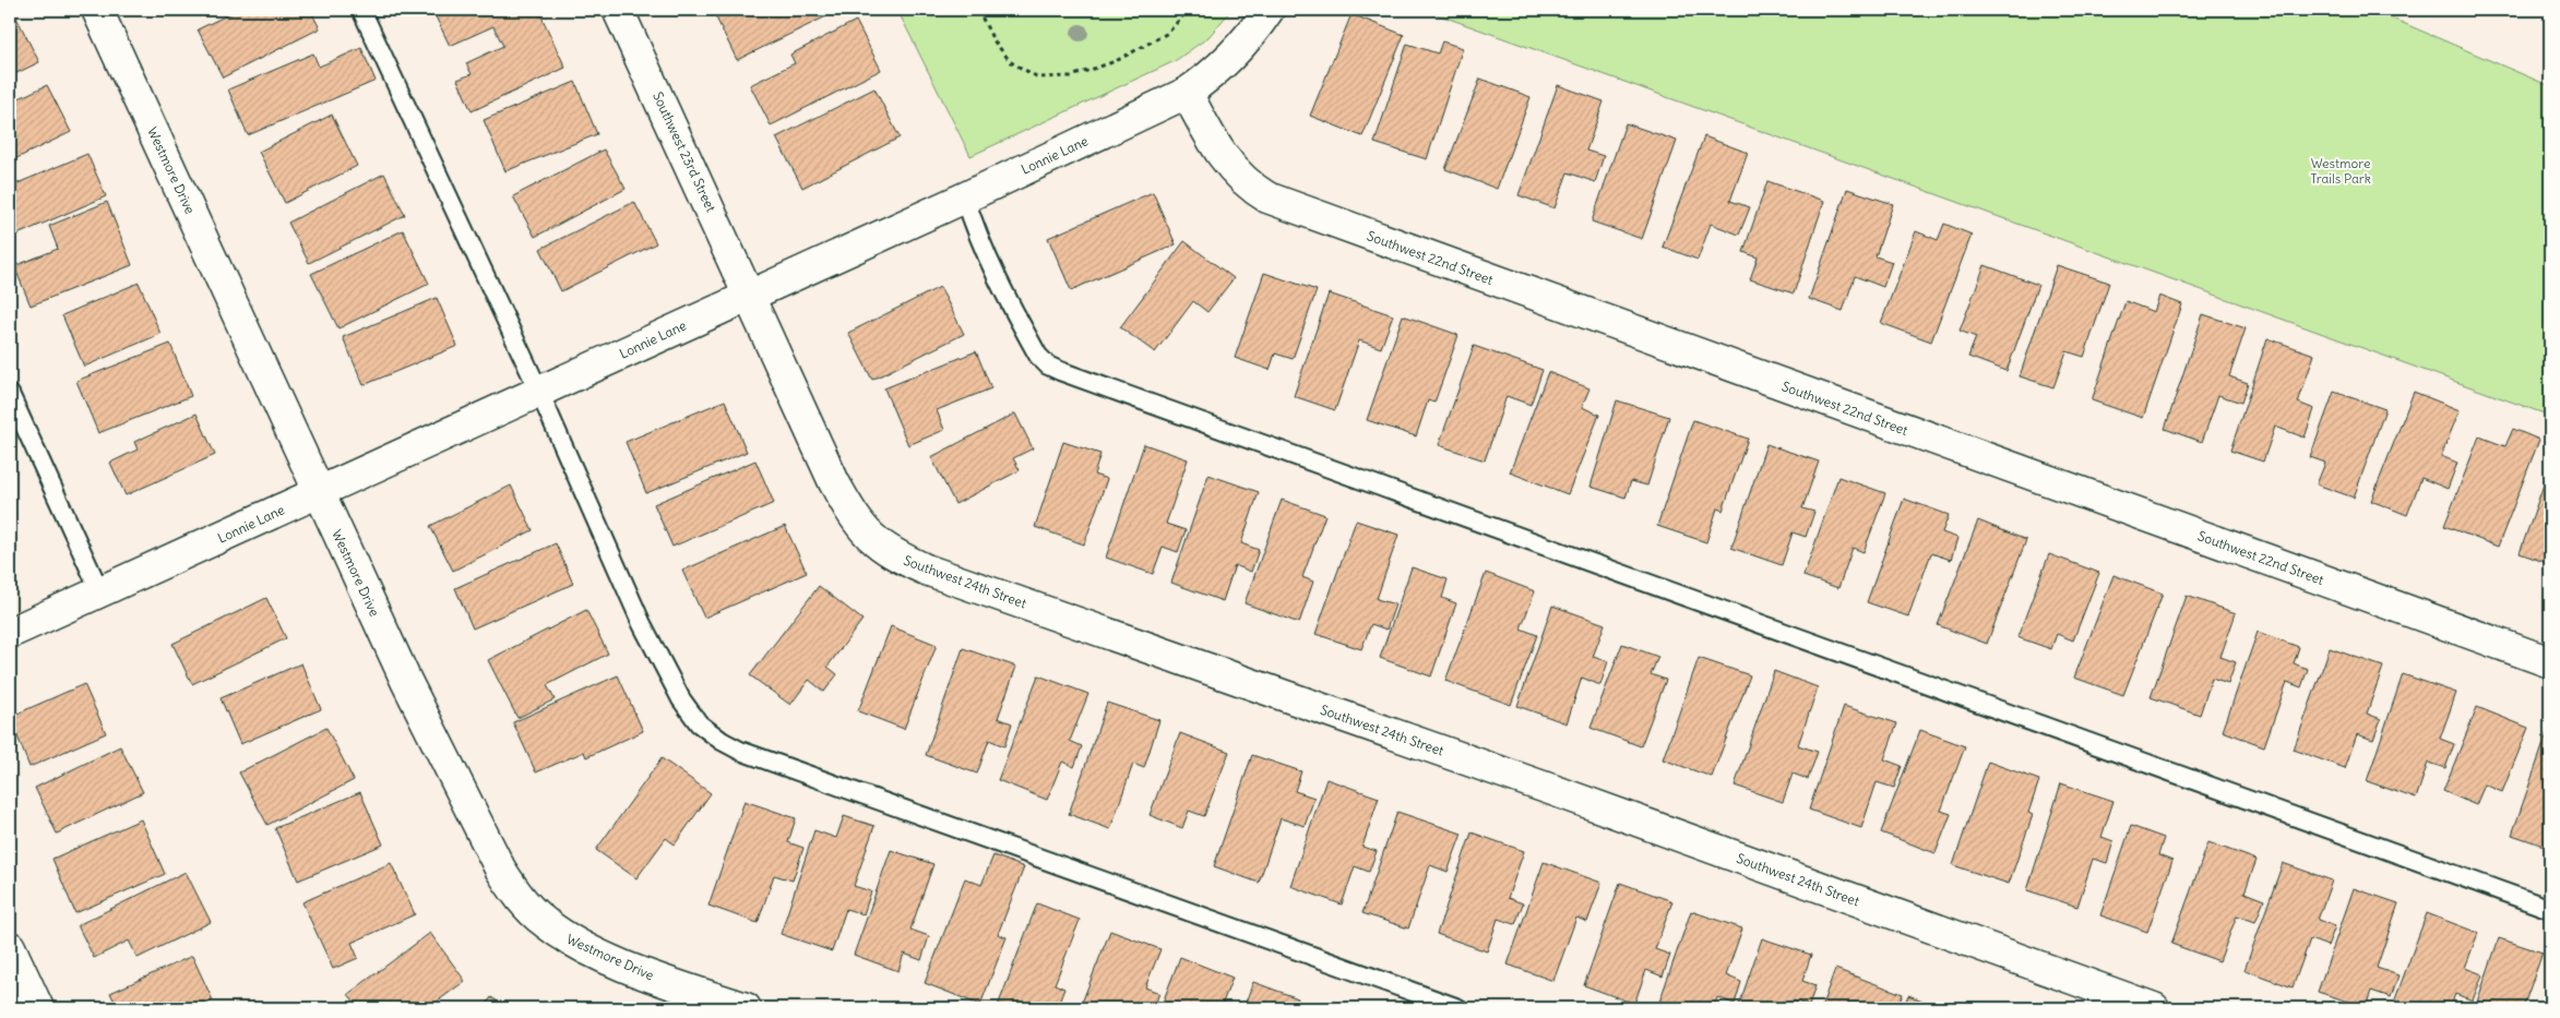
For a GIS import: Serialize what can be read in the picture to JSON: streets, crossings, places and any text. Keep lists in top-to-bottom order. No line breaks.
{"streets":{"street":["Southwest 23rd Street","Lonnie Lane","Westmore Drive","Southwest 22nd Street","Southwest 24th Street"]},"crossings":[["Southwest 23rd Street","Lonnie Lane"],["Southwest 23rd Street","Southwest 24th Street"],["Lonnie Lane","Westmore Drive"],["Lonnie Lane","Southwest 22nd Street"],["Lonnie Lane","Southwest 24th Street"]],"parks":["Westmore Trails Park"]}
